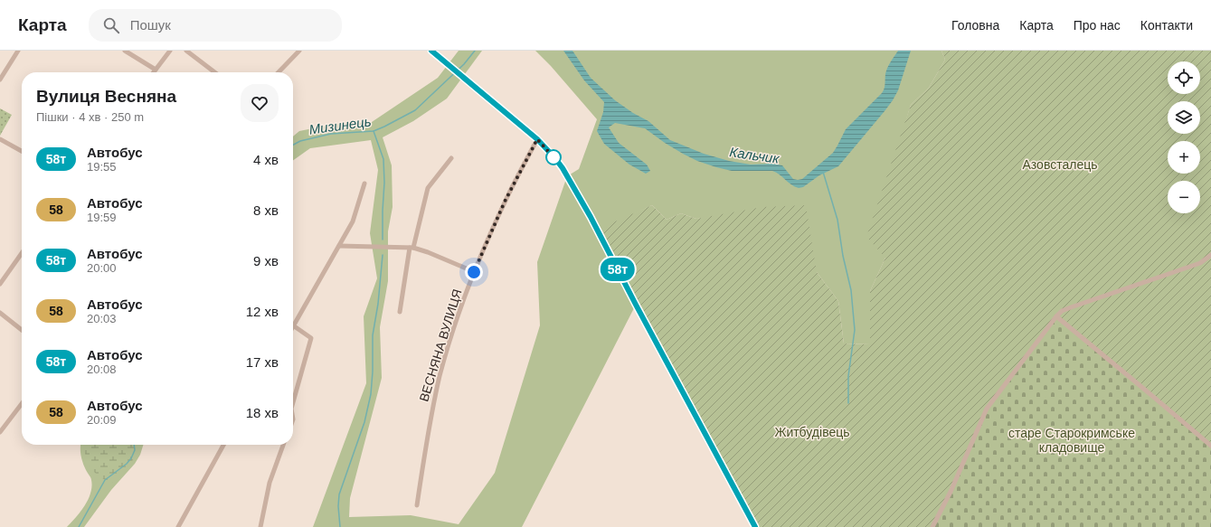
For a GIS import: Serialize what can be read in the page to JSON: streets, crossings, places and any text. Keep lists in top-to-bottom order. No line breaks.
{"streets":{"street":["ВЕСНЯНА ВУЛИЦЯ"]},"water":["Мизинець","Кальчик"],"parks":["Азовсталець","Житбудівець","старе Старокримське кладовище"],"lines":["bus line 58т"],"page":{"header":"Карта","search":"Пошук","nav":["Головна","Карта","Про нас","Контакти"],"on_map":"58т","map_buttons":["+","−"],"heading":["Вулиця Весняна","Пішки · 4 хв · 250 m"],"list":[{"mark":"58т","name":"Автобус","note":"19:55","value":"4 хв"},{"mark":"58","name":"Автобус","note":"19:59","value":"8 хв"},{"mark":"58т","name":"Автобус","note":"20:00","value":"9 хв"},{"mark":"58","name":"Автобус","note":"20:03","value":"12 хв"},{"mark":"58т","name":"Автобус","note":"20:08","value":"17 хв"},{"mark":"58","name":"Автобус","note":"20:09","value":"18 хв"}]}}
